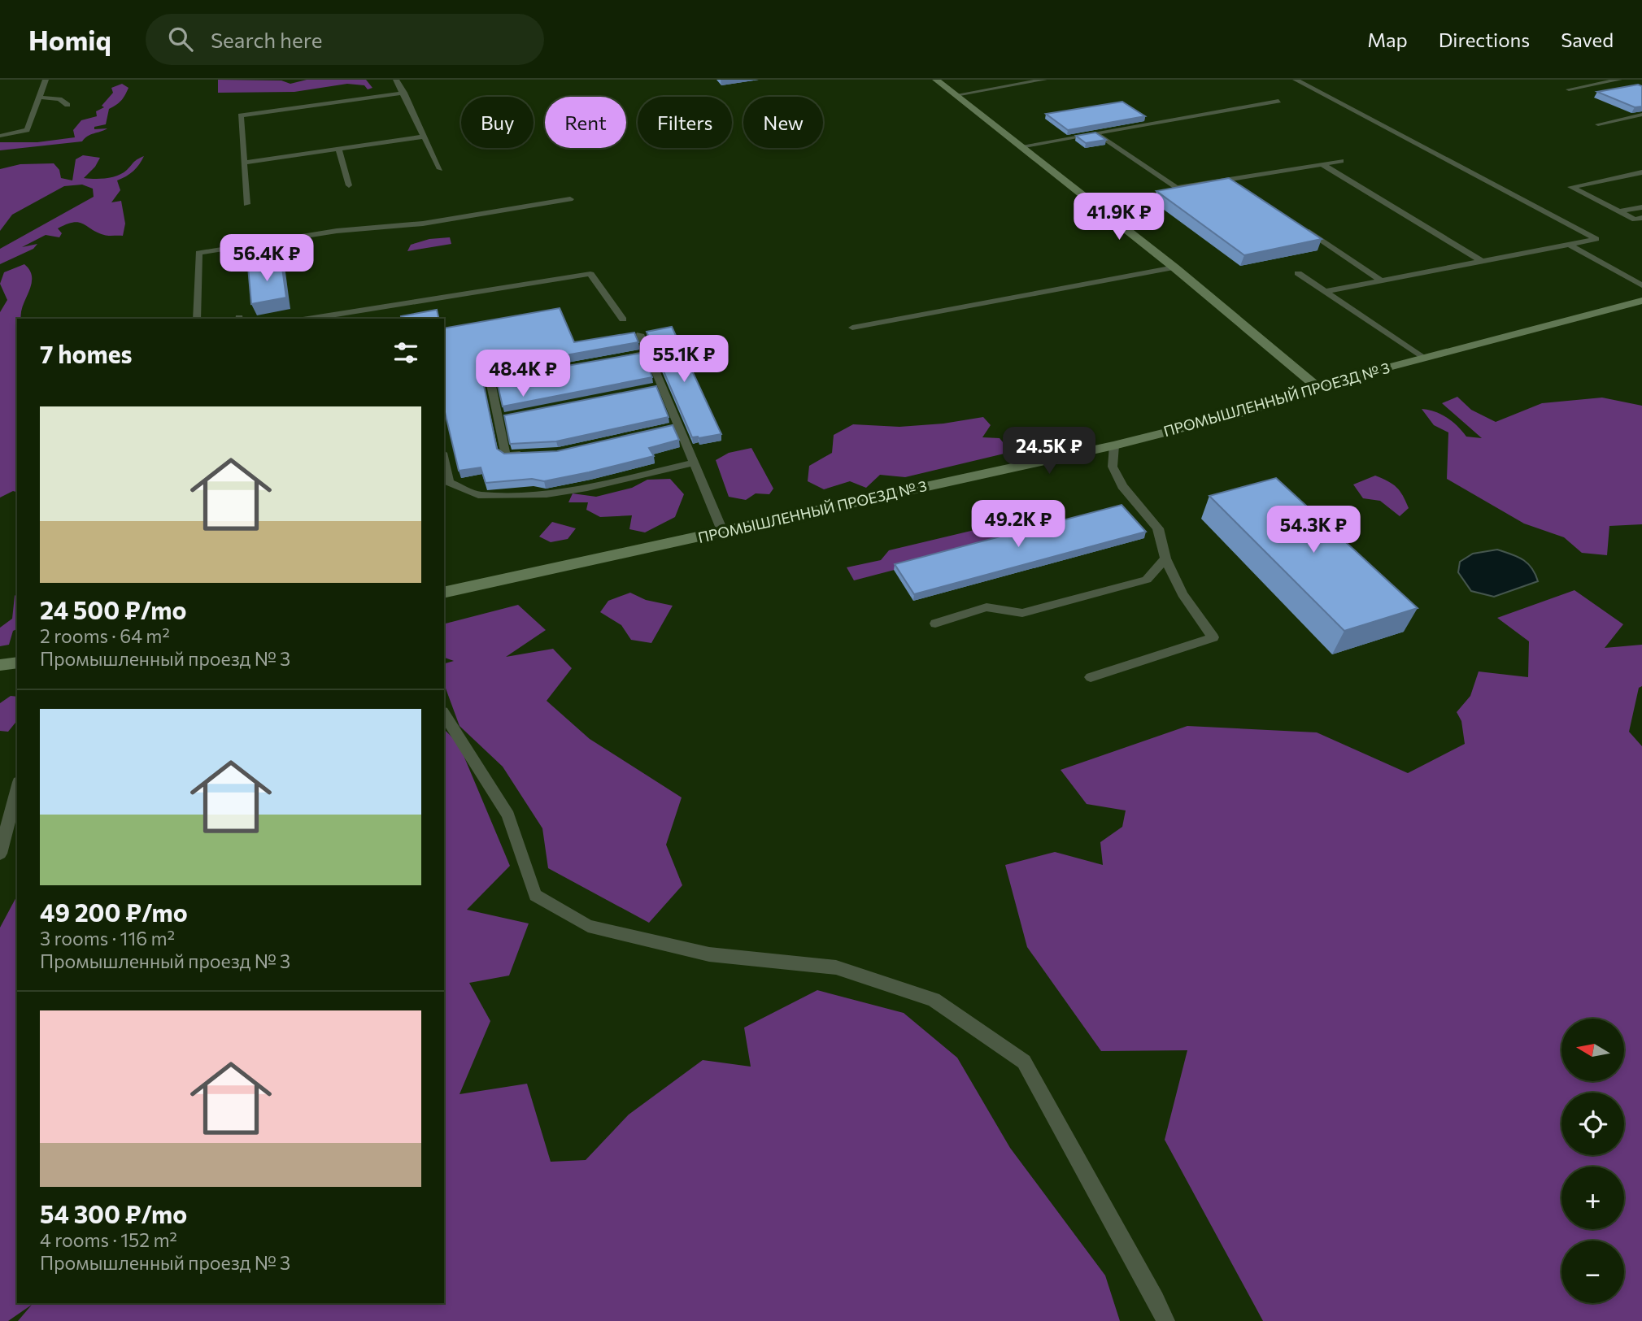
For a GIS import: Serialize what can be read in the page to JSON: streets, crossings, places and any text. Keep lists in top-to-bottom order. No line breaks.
{"streets":{"street":["ПРОМЫШЛЕННЫЙ ПРОЕЗД № 3"]},"north":"left","page":{"header":"Homiq","search":"Search here","nav":["Map","Directions","Saved"],"chip":["Buy","Rent","Filters","New"],"price":["41.9K ₽","56.4K ₽","55.1K ₽","48.4K ₽","24.5K ₽","49.2K ₽","54.3K ₽"],"heading":"7 homes","list":[{"name":"24 500 ₽/mo","note":"2 rooms · 64 m² · Промышленный проезд № 3"},{"name":"49 200 ₽/mo","note":"3 rooms · 116 m² · Промышленный проезд № 3"},{"name":"54 300 ₽/mo","note":"4 rooms · 152 m² · Промышленный проезд № 3"}],"map_buttons":["+","−"]}}
